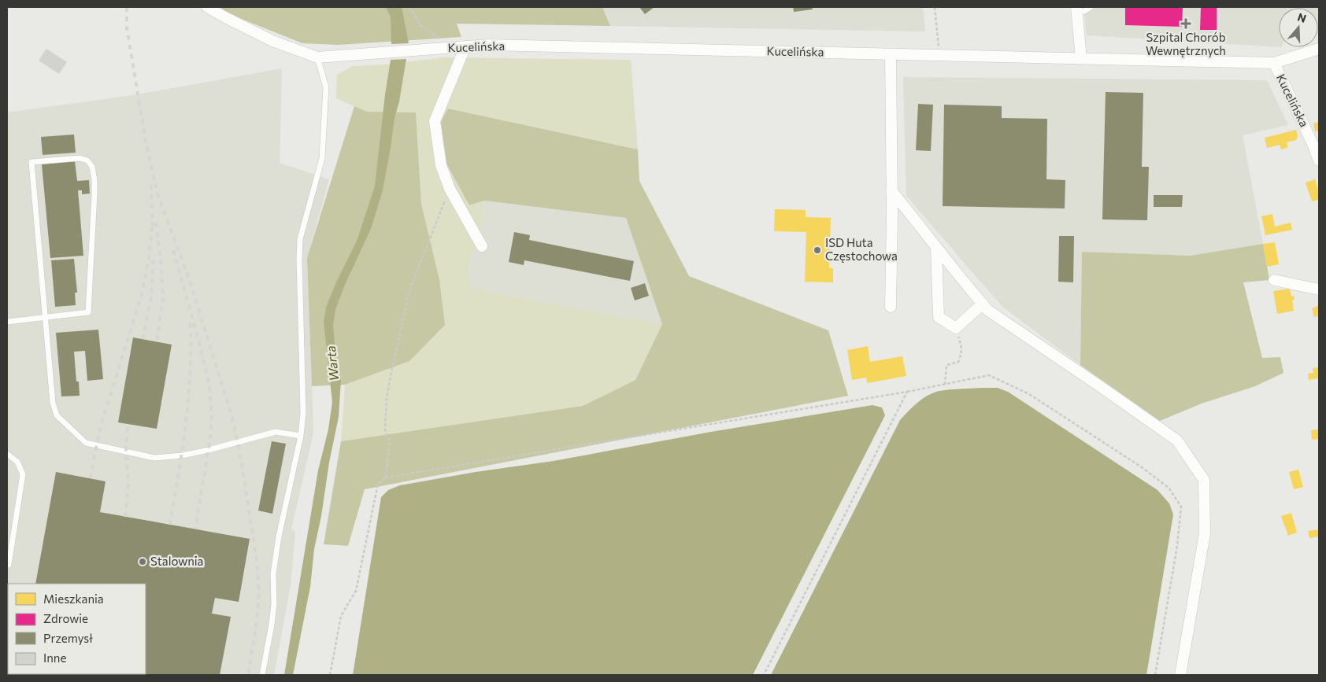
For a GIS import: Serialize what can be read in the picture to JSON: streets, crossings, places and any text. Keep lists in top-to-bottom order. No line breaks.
{"streets":{"street":["Kucelińska"]},"water":["Warta"],"places":{"health":["Szpital Chorób Wewnętrznych"],"other":["ISD Huta Częstochowa","Stalownia"]},"legend":["Mieszkania","Zdrowie","Przemysł","Inne"],"north":"top"}
